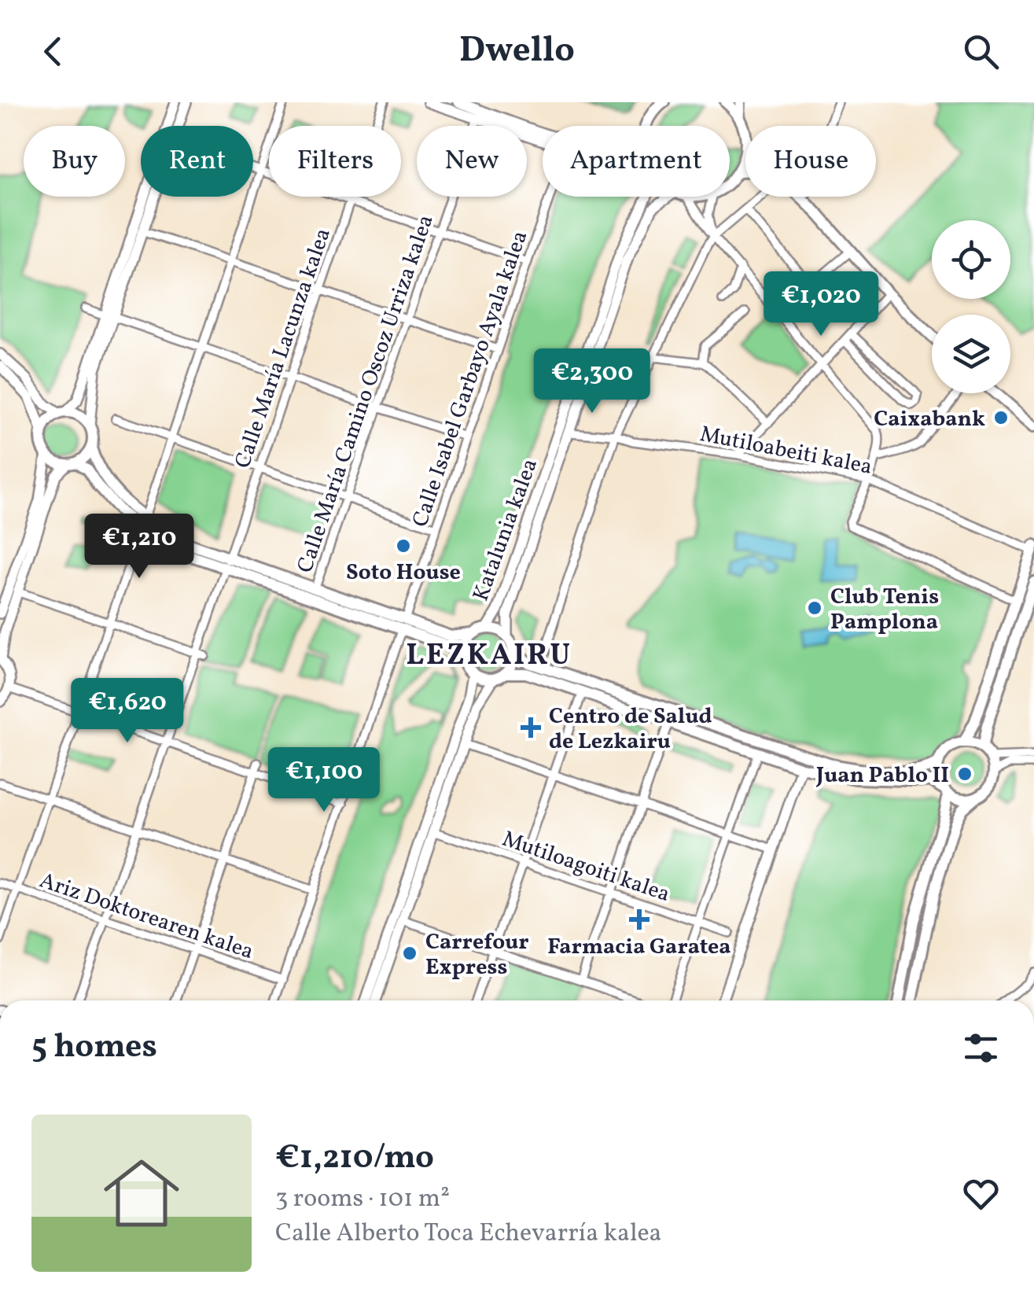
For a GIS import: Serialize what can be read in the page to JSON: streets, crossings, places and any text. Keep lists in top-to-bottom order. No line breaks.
{"streets":{"street":["Calle María Lacunza kalea","Calle Isabel Garbayo Ayala kalea","Calle María Camino Oscoz Urriza kalea","Mutiloabeiti kalea","Katalunia kalea","Mutiloagoiti kalea","Ariz Doktorearen kalea"]},"crossings":[["Calle María Lacunza kalea","Ariz Doktorearen kalea"],["Calle Isabel Garbayo Ayala kalea","Ariz Doktorearen kalea"],["Mutiloabeiti kalea","Katalunia kalea"]],"districts":["LEZKAIRU"],"places":{"other":["Caixabank","Soto House","Club Tenis Pamplona","Juan Pablo II","Carrefour Express"],"health":["Centro de Salud de Lezkairu","Farmacia Garatea"]},"page":{"header":"Dwello","chip":["Buy","Rent","Filters","New","Apartment","House"],"price":["€1,020","€2,300","€1,210","€1,620","€1,100"],"heading":"5 homes","list":[{"name":"€1,210/mo","note":"3 rooms · 101 m² · Calle Alberto Toca Echevarría kalea"}]}}
